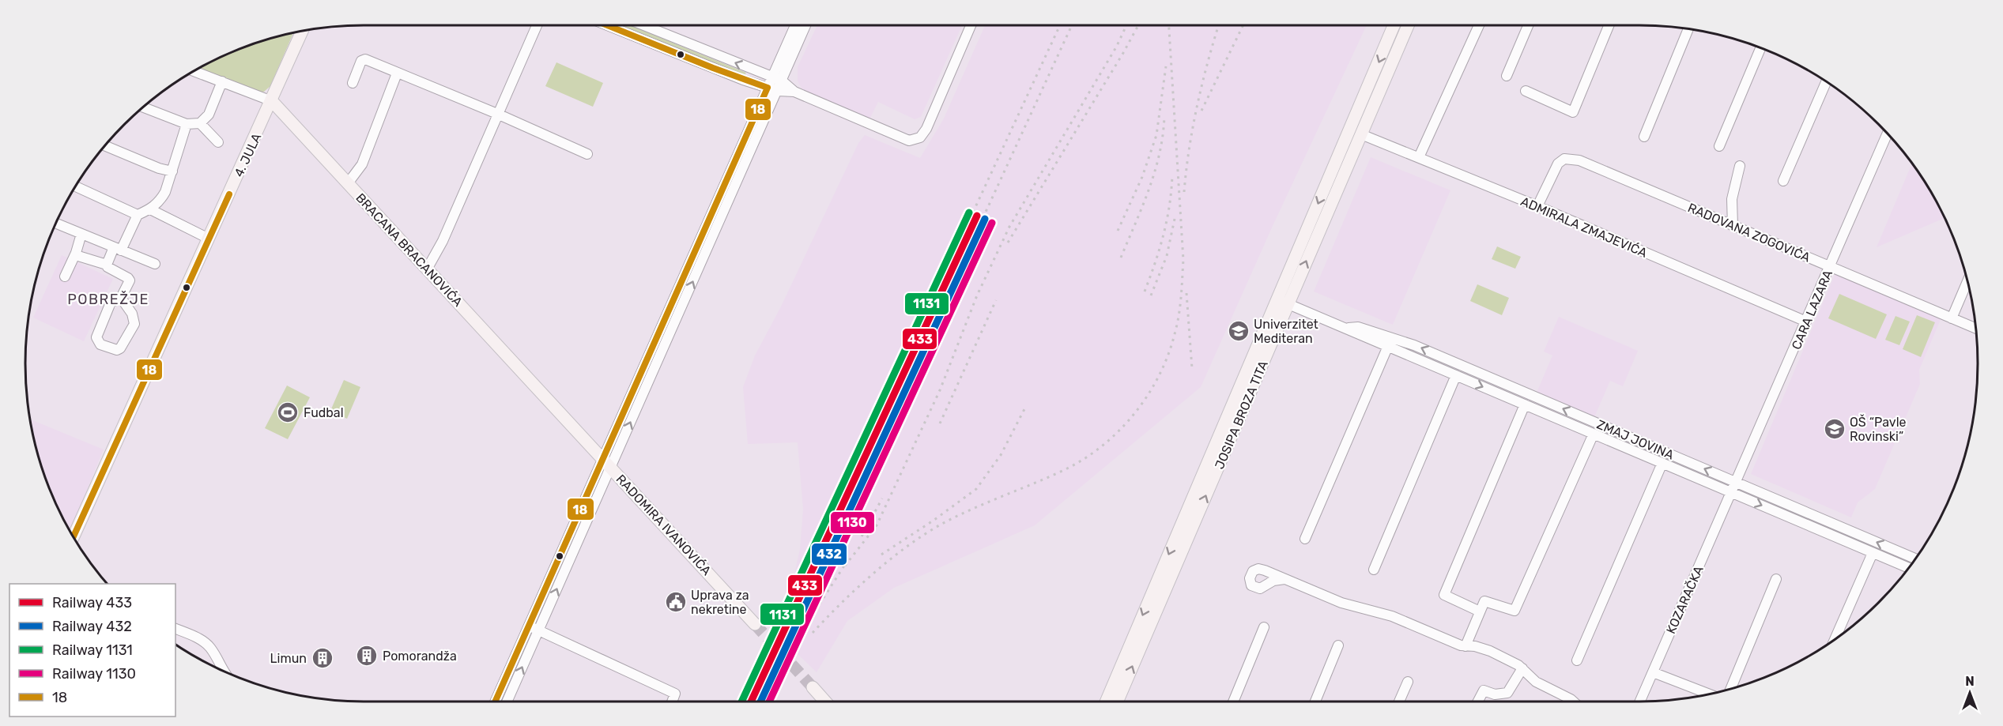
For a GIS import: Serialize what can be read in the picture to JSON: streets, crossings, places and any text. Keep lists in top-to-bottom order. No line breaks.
{"streets":{"main road":["4. JULA","BRACANA BRACANOVIĆA","JOSIPA BROZA TITA","RADOMIRA IVANOVIĆA"],"street":["ADMIRALA ZMAJEVIĆA","RADOVANA ZOGOVIĆA","CARA LAZARA","ZMAJ JOVINA","KOZARAČKA"]},"crossings":[["4. JULA","BRACANA BRACANOVIĆA"],["ADMIRALA ZMAJEVIĆA","RADOVANA ZOGOVIĆA"],["ADMIRALA ZMAJEVIĆA","CARA LAZARA"],["ADMIRALA ZMAJEVIĆA","JOSIPA BROZA TITA"],["RADOVANA ZOGOVIĆA","CARA LAZARA"],["BRACANA BRACANOVIĆA","RADOMIRA IVANOVIĆA"],["CARA LAZARA","ZMAJ JOVINA"],["CARA LAZARA","KOZARAČKA"],["JOSIPA BROZA TITA","ZMAJ JOVINA"],["ZMAJ JOVINA","KOZARAČKA"]],"districts":["POBREŽJE"],"places":{"school or university":["Univerzitet Mediteran","OŠ “Pavle Rovinski”"],"sports":["Fudbal"],"public building":["Uprava za nekretine"],"building":["Pomorandža","Limun"]},"lines":["transit line 18","rail line 1131","rail line 433","rail line 432","rail line 1130"],"legend":["Railway 433","Railway 432","Railway 1131","Railway 1130","18"],"north":"top"}
